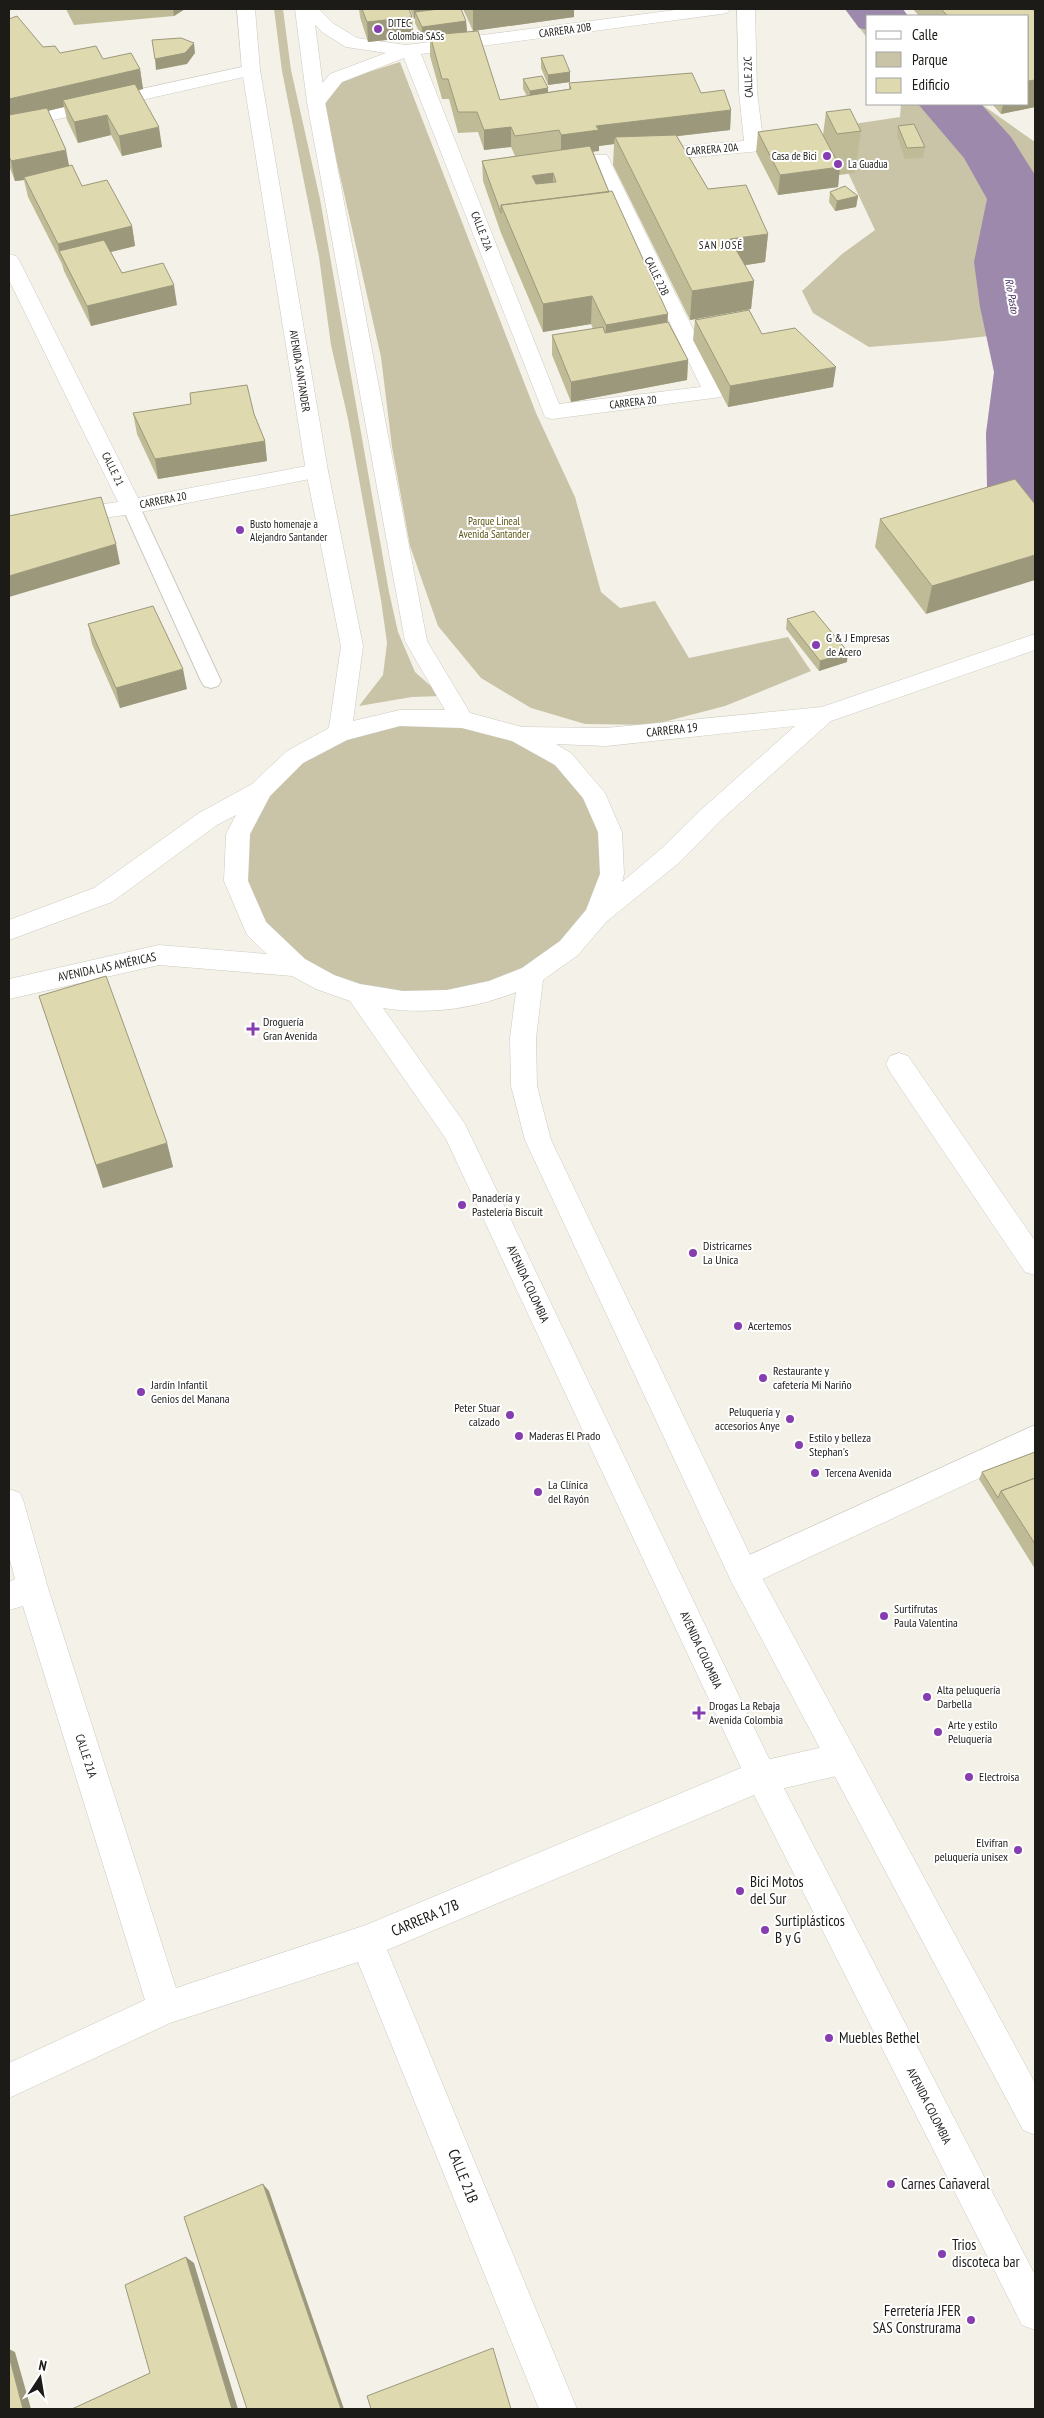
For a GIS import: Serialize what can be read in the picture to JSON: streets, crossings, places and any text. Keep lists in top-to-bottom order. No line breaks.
{"streets":{"street":["CARRERA 20B","CALLE 22C","CARRERA 20A","CALLE 22A","CALLE 22B","AVENIDA SANTANDER","CARRERA 20","CALLE 21","CARRERA 19","AVENIDA LAS AMÉRICAS","AVENIDA COLOMBIA","CALLE 21A","CARRERA 17B","CALLE 21B"]},"crossings":[["CARRERA 20B","CALLE 22A"],["CALLE 22C","CARRERA 20A"],["CARRERA 20A","CALLE 22B"],["CALLE 22A","CARRERA 20"],["CALLE 22B","CARRERA 20"],["AVENIDA SANTANDER","CARRERA 20"],["CARRERA 20","CALLE 21"],["AVENIDA COLOMBIA","CARRERA 17B"],["CALLE 21A","CARRERA 17B"],["CARRERA 17B","CALLE 21B"]],"districts":["SAN JOSÉ"],"water":["Río Pasto"],"parks":["Parque Lineal Avenida Santander"],"places":{"other":["DITEC Colombia SASs","Casa de Bici","La Guadua","Busto homenaje a Alejandro Santander","G & J Empresas de Acero","Panadería y Pastelería Biscuit","Districarnes La Unica","Acertemos","Restaurante y cafetería Mi Nariño","Jardín Infantil Genios del Manana","Peter Stuar calzado","Peluquería y accesorios Anye","Maderas El Prado","Estilo y belleza Stephan's","Tercena Avenida","La Clínica del Rayón","Surtifrutas Paula Valentina","Alta peluquería Darbella","Arte y estilo Peluquería","Electroisa","Elvifran peluquería unisex","Bici Motos del Sur","Surtiplásticos B y G","Muebles Bethel","Carnes Cañaveral","Trios discoteca bar","Ferretería JFER SAS Construrama"],"health":["Droguería Gran Avenida","Drogas La Rebaja Avenida Colombia"]},"legend":["Calle","Parque","Edificio"],"north":"top"}
